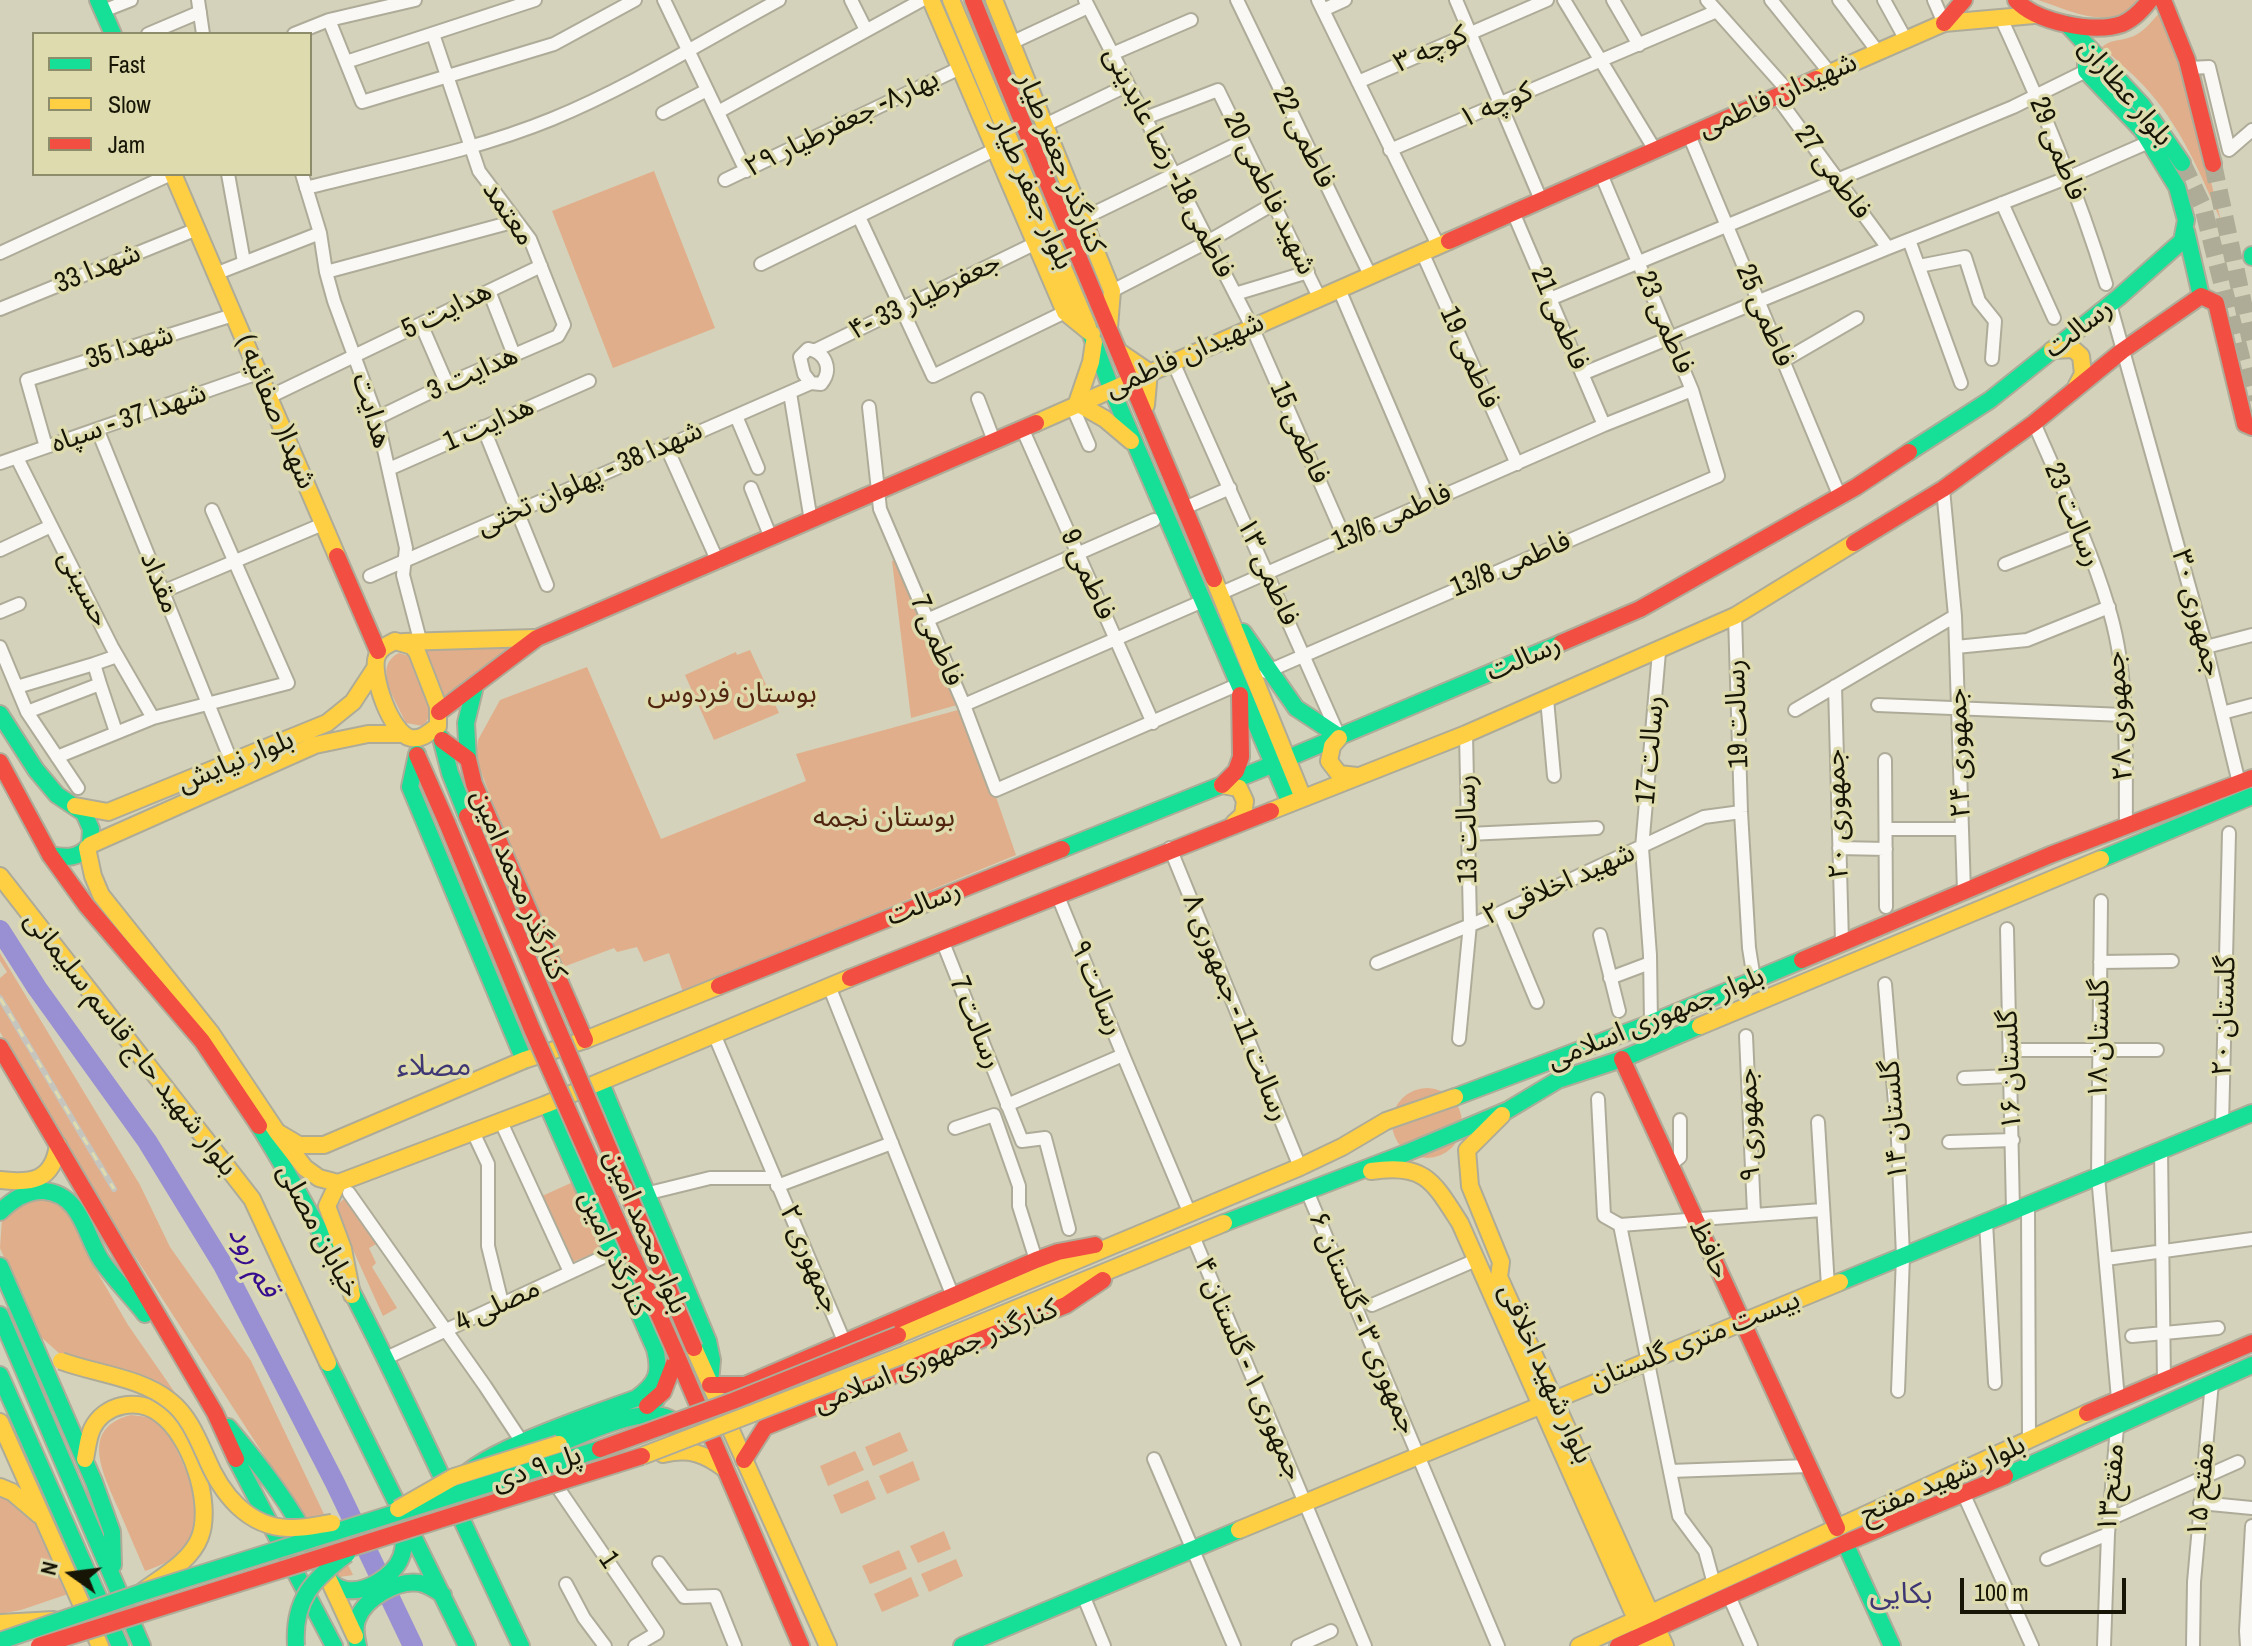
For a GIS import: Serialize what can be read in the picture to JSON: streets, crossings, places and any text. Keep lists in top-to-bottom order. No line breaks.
{"streets":{"main road":["بلوار عطاران","شهیدان فاطمی","کنارگذر جعفر طیار","بلوار جعفر طیار","رسالت","شهدا( صفائیه )","بلوار نیایش","کنارگذر محمد امین","بلوار جمهوری اسلامی","بلوار شهید حاج قاسم سلیمانی","خیابان مصلی","بلوار محمد امین","حافظ","کنارگذر امین","بیست متری گلستان","کنارگذر جمهوری اسلامی","بلوار شهید اخلاقی","پل ۹ دی","بلوار شهید مفتح"],"street":["کوچه ۳","کوچه ۱","بهار۸- جعفرطیار ۲۹","فاطمی 22","فاطمی 29","فاطمی 18- رضا عابدینی","فاطمی 27","شهید فاطمی 20","معتمد","شهدا 33","۴- جعفرطیار 33","هدایت 5","فاطمی 25","فاطمی 21","فاطمی 23","شهدا 35","فاطمی 19","هدایت 3","هدایت","شهدا 37 - سپاه","هدایت 1","فاطمی 15","شهدا 38 - پهلوان تختی","رسالت 23","فاطمی 13/6","فاطمی 13/8","فاطمی ۱۳","فاطمی 9","مقداد","حسینی","جمهوری ۳۰","فاطمی 7","رسالت 19","جمهوری ۲۸","رسالت 17","جمهوری ۲۴","جمهوری ۲۰","رسالت 13","شهید اخلاقی ۲","رسالت ۹","رسالت 11 - جمهوری ۸","گلستان ۲۰","رسالت 7","گلستان ۱۸","گلستان ۱۶","گلستان ۱۴","جمهوری ۹","جمهوری ۲","مصلی 4","جمهوری ۳ - گلستان ۶","جمهوری ۱ - گلستان ۴","مفتح۱۳","مفتح ۱۵","1"]},"crossings":[["شهیدان فاطمی","فاطمی 22"],["شهیدان فاطمی","فاطمی 18- رضا عابدینی"],["شهیدان فاطمی","فاطمی 27"],["شهیدان فاطمی","بلوار جعفر طیار"],["شهیدان فاطمی","شهید فاطمی 20"],["شهیدان فاطمی","فاطمی 25"],["شهیدان فاطمی","فاطمی 21"],["شهیدان فاطمی","فاطمی 23"],["شهیدان فاطمی","فاطمی 19"],["شهیدان فاطمی","فاطمی 15"],["شهیدان فاطمی","فاطمی ۱۳"],["شهیدان فاطمی","فاطمی 9"],["شهیدان فاطمی","فاطمی 7"],["شهیدان فاطمی","بلوار نیایش"],["شهیدان فاطمی","کنارگذر محمد امین"],["شهیدان فاطمی","بلوار محمد امین"],["کوچه ۱","فاطمی 27"],["بهار۸- جعفرطیار ۲۹","کنارگذر جعفر طیار"],["کنارگذر جعفر طیار","بلوار جعفر طیار"],["کنارگذر جعفر طیار","۴- جعفرطیار 33"],["فاطمی 18- رضا عابدینی","شهید فاطمی 20"],["فاطمی 18- رضا عابدینی","فاطمی 15"],["بلوار جعفر طیار","فاطمی 13/6"],["بلوار جعفر طیار","فاطمی 13/8"],["معتمد","هدایت 5"],["معتمد","هدایت 3"],["شهدا 33","شهدا( صفائیه )"],["۴- جعفرطیار 33","شهدا 38 - پهلوان تختی"],["هدایت 5","هدایت"],["هدایت 5","شهدا( صفائیه )"],["فاطمی 25","رسالت"],["فاطمی 21","فاطمی 13/6"],["فاطمی 23","فاطمی 13/6"],["فاطمی 23","فاطمی 13/8"],["رسالت","رسالت 23"],["رسالت","فاطمی ۱۳"],["رسالت","جمهوری ۳۰"],["رسالت","رسالت 19"],["رسالت","رسالت 17"],["رسالت","جمهوری ۲۴"],["رسالت","رسالت 13"],["رسالت","کنارگذر محمد امین"],["رسالت","رسالت ۹"],["رسالت","رسالت 11 - جمهوری ۸"],["رسالت","رسالت 7"],["رسالت","کنارگذر امین"],["رسالت","جمهوری ۲"],["شهدا 35","شهدا( صفائیه )"],["شهدا 35","شهدا 37 - سپاه"],["فاطمی 19","فاطمی 13/6"],["هدایت 3","هدایت"],["هدایت","هدایت 1"],["هدایت","شهدا 38 - پهلوان تختی"],["هدایت","بلوار محمد امین"],["شهدا( صفائیه )","شهدا 37 - سپاه"],["شهدا 37 - سپاه","مقداد"],["شهدا 37 - سپاه","حسینی"],["فاطمی 15","فاطمی 13/6"],["رسالت 23","جمهوری ۲۸"],["فاطمی 13/6","فاطمی ۱۳"],["فاطمی 13/8","فاطمی ۱۳"],["فاطمی 13/8","فاطمی 9"],["فاطمی 13/8","فاطمی 7"],["مقداد","بلوار نیایش"],["جمهوری ۳۰","بلوار جمهوری اسلامی"],["رسالت 19","شهید اخلاقی ۲"],["رسالت 19","بلوار جمهوری اسلامی"],["جمهوری ۲۸","بلوار جمهوری اسلامی"],["رسالت 17","شهید اخلاقی ۲"],["رسالت 17","بلوار جمهوری اسلامی"],["جمهوری ۲۴","بلوار جمهوری اسلامی"],["بلوار نیایش","خیابان مصلی"],["بلوار نیایش","بلوار محمد امین"],["جمهوری ۲۰","بلوار جمهوری اسلامی"],["رسالت 13","شهید اخلاقی ۲"],["کنارگذر محمد امین","بلوار محمد امین"],["رسالت ۹","رسالت 7"],["رسالت 11 - جمهوری ۸","بلوار جمهوری اسلامی"],["گلستان ۲۰","بیست متری گلستان"],["بلوار جمهوری اسلامی","حافظ"],["بلوار جمهوری اسلامی","جمهوری ۳ - گلستان ۶"],["بلوار جمهوری اسلامی","کنارگذر جمهوری اسلامی"],["بلوار جمهوری اسلامی","جمهوری ۱ - گلستان ۴"],["بلوار جمهوری اسلامی","بلوار شهید اخلاقی"],["بلوار جمهوری اسلامی","پل ۹ دی"],["گلستان ۱۸","بیست متری گلستان"],["گلستان ۱۸","بلوار شهید مفتح"],["بلوار شهید حاج قاسم سلیمانی","پل ۹ دی"],["گلستان ۱۶","بیست متری گلستان"],["گلستان ۱۶","بلوار شهید مفتح"],["گلستان ۱۴","بیست متری گلستان"],["خیابان مصلی","مصلی 4"],["بلوار محمد امین","کنارگذر امین"],["بلوار محمد امین","کنارگذر جمهوری اسلامی"],["حافظ","بیست متری گلستان"],["حافظ","بلوار شهید مفتح"],["کنارگذر امین","مصلی 4"],["کنارگذر امین","کنارگذر جمهوری اسلامی"],["جمهوری ۲","کنارگذر جمهوری اسلامی"],["جمهوری ۳ - گلستان ۶","بیست متری گلستان"],["بیست متری گلستان","جمهوری ۱ - گلستان ۴"],["بیست متری گلستان","بلوار شهید اخلاقی"],["بلوار شهید اخلاقی","بلوار شهید مفتح"],["بلوار شهید مفتح","مفتح۱۳"],["بلوار شهید مفتح","مفتح ۱۵"]],"districts":["مصلاء","بکایی"],"water":["قم رود"],"parks":["بوستان فردوس","بوستان نجمه"],"legend":["Fast","Slow","Jam"],"scale_bar":"100 m","north":"left"}
